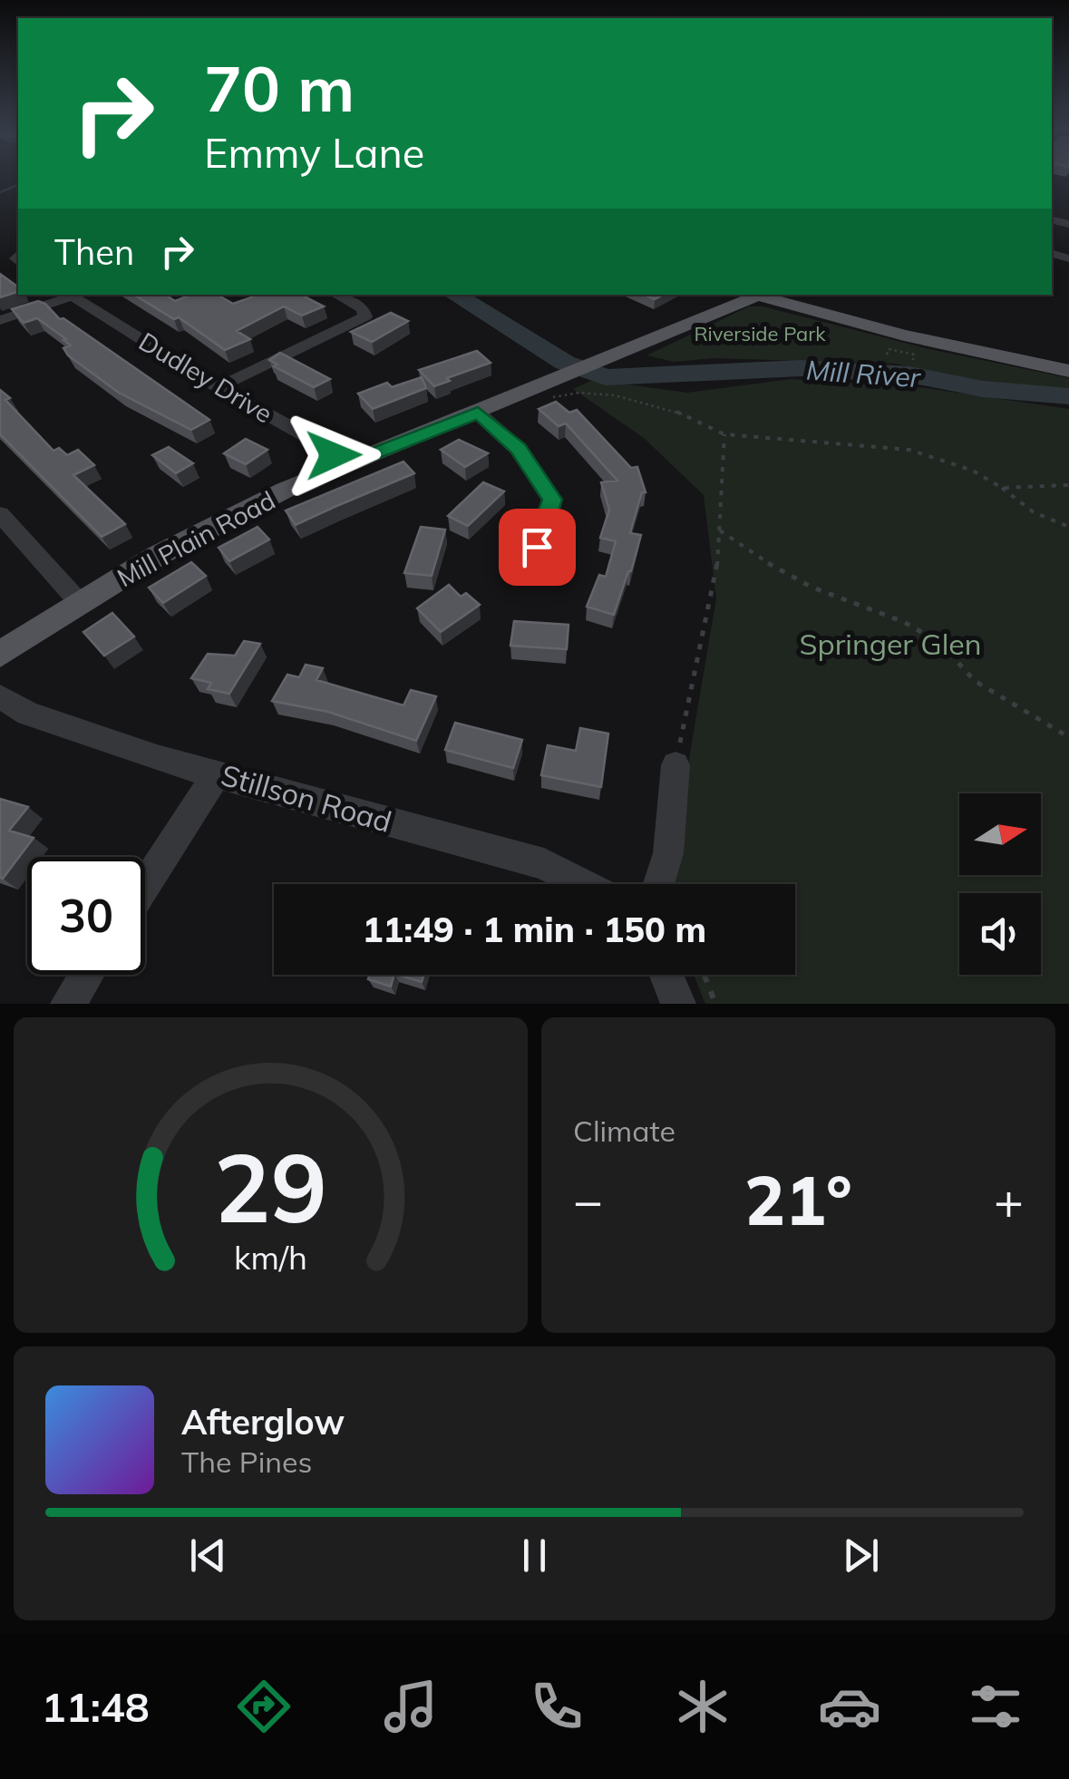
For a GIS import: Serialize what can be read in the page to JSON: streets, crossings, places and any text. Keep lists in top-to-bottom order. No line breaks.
{"streets":{"main road":["Mill Plain Road"],"street":["Dudley Drive","Stillson Road"]},"crossings":[["Dudley Drive","Mill Plain Road"]],"water":["Mill River"],"parks":["Riverside Park","Springer Glen"],"north":"right","page":{"turn":["70 m","Emmy Lane"],"then":"Then","limit":"30","trip":"11:49 · 1 min · 150 m","tile":"Climate","heat":["−","21°","+"],"song":["Afterglow","The Pines"],"tabs":"11:48","gauge":["29","km/h"]}}
